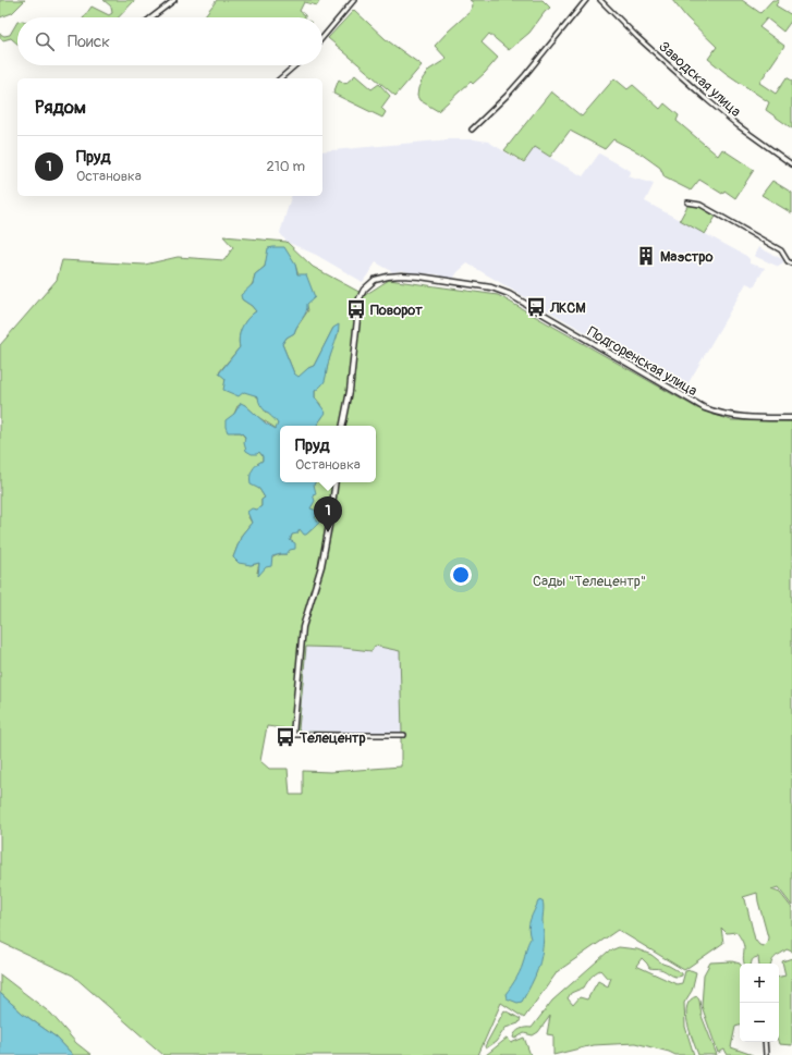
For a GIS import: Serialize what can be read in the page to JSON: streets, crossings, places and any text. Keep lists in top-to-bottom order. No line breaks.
{"streets":{"street":["Заводская улица","Подгоренская улица"]},"parks":["Сады \"Телецентр\""],"places":{"building":["Маэстро"],"bus stop":["ЛКСМ","Поворот","Телецентр"]},"page":{"search":"Поиск","heading":"Рядом","list":[{"mark":"1","name":"Пруд","note":"Остановка","value":"210 m"}],"popup":["Пруд","Остановка"],"pins":"1","map_buttons":["+","−"]}}
